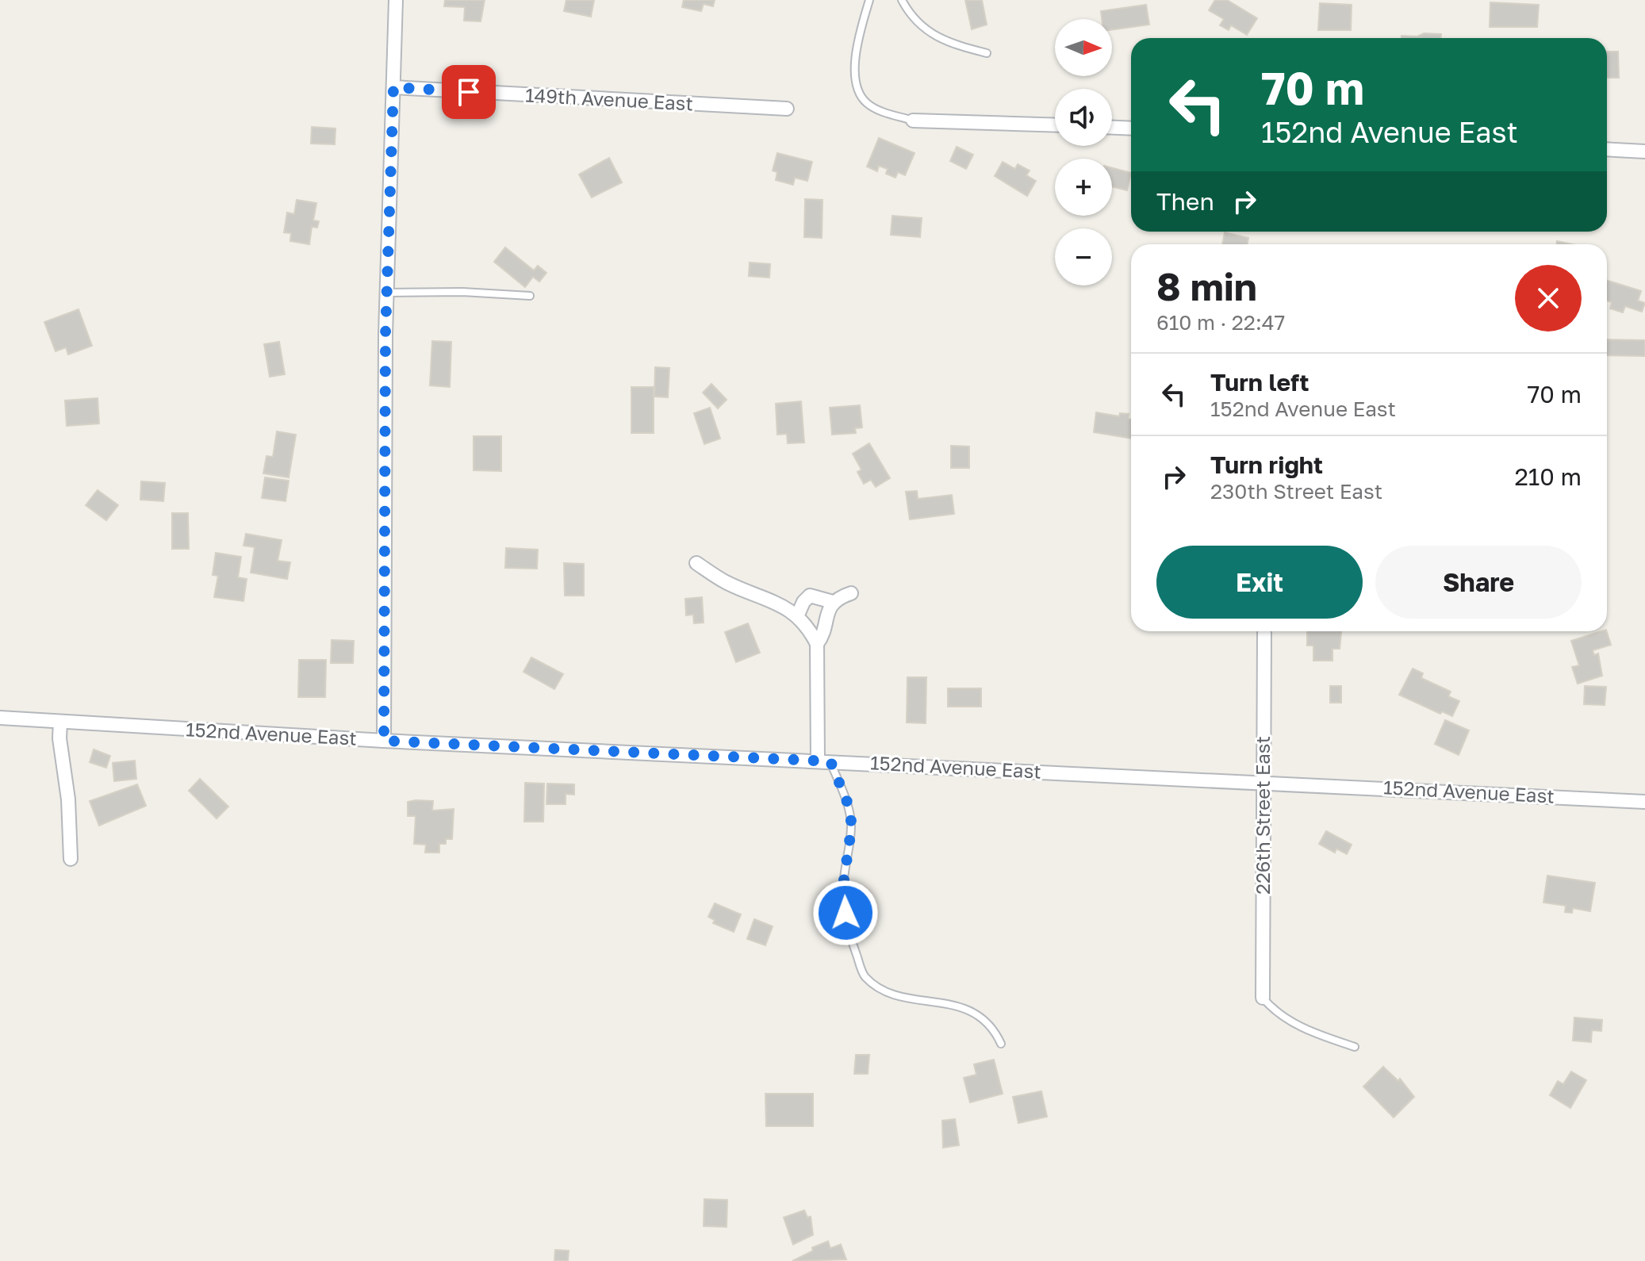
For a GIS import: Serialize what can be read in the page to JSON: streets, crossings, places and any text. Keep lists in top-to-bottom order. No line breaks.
{"streets":{"street":["149th Avenue East","152nd Avenue East","226th Street East"]},"crossings":[["152nd Avenue East","226th Street East"]],"north":"right","page":{"map_buttons":["+","−"],"turn":["70 m","152nd Avenue East"],"then":"Then","heading":["8 min","610 m · 22:47"],"list":[{"name":"Turn left","note":"152nd Avenue East","value":"70 m"},{"name":"Turn right","note":"230th Street East","value":"210 m"}],"buttons":["Exit","Share"]}}
